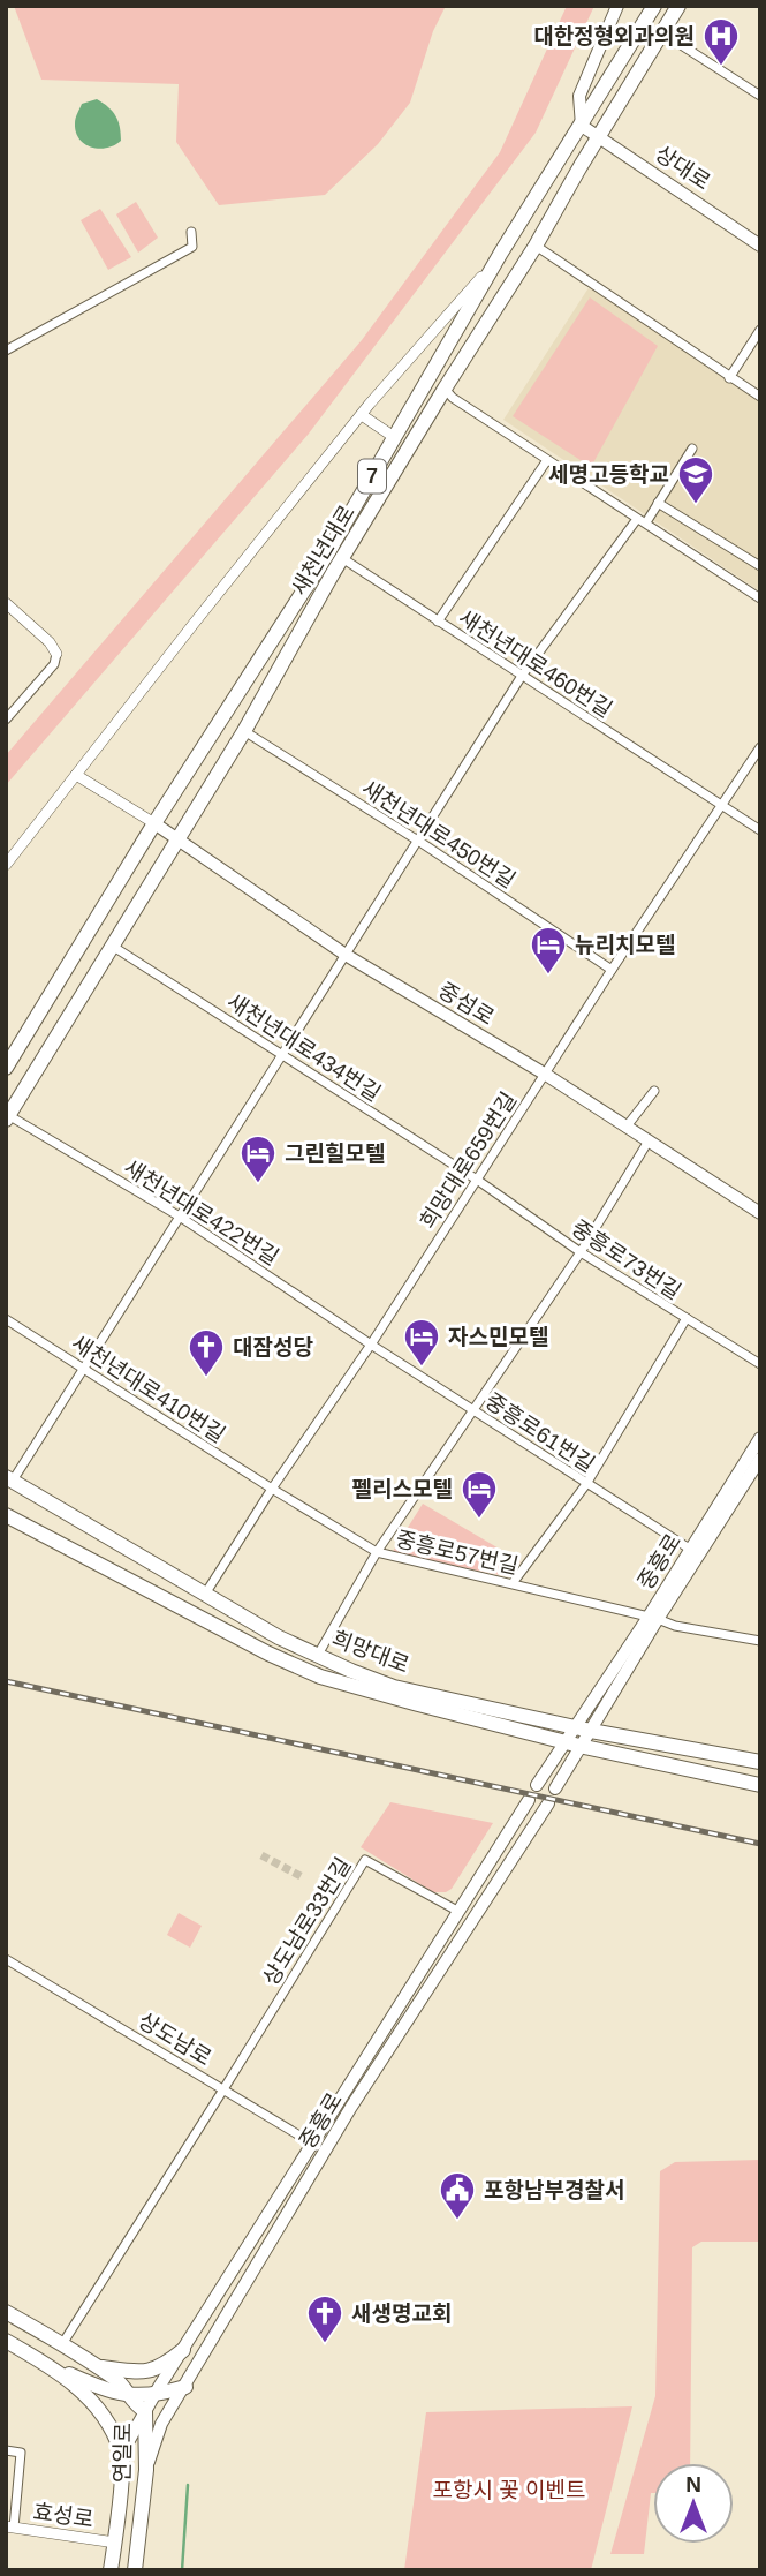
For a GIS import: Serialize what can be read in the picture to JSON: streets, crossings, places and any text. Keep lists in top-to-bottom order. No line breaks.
{"streets":{"main road":["상대로","7","새천년대로","중섬로","중흥로","희망대로","연일로"],"street":["새천년대로460번길","새천년대로450번길","새천년대로434번길","희망대로659번길","새천년대로422번길","중흥로73번길","새천년대로410번길","중흥로61번길","중흥로57번길","상도남로33번길","상도남로","효성로"]},"crossings":[["상대로","새천년대로"],["새천년대로","새천년대로460번길"],["새천년대로","새천년대로450번길"],["새천년대로","중섬로"],["새천년대로","새천년대로434번길"],["새천년대로","새천년대로422번길"],["새천년대로460번길","희망대로659번길"],["새천년대로450번길","희망대로659번길"],["중섬로","희망대로659번길"],["새천년대로434번길","희망대로659번길"],["새천년대로434번길","중흥로73번길"],["희망대로659번길","새천년대로422번길"],["희망대로659번길","중흥로73번길"],["희망대로659번길","새천년대로410번길"],["희망대로659번길","중흥로61번길"],["희망대로659번길","중흥로57번길"],["희망대로659번길","희망대로"],["새천년대로422번길","중흥로61번길"],["새천년대로410번길","중흥로57번길"],["중흥로61번길","중흥로"],["중흥로57번길","중흥로"],["중흥로","희망대로"],["중흥로","상도남로33번길"],["중흥로","상도남로"],["중흥로","연일로"],["상도남로33번길","상도남로"],["연일로","효성로"]],"parks":["포항시 꽃 이벤트"],"places":{"hospital":["대한정형외과의원"],"school or university":["세명고등학교"],"hotel":["뉴리치모텔","그린힐모텔","자스민모텔","펠리스모텔"],"church":["대잠성당","새생명교회"],"public building":["포항남부경찰서"]},"north":"top"}
